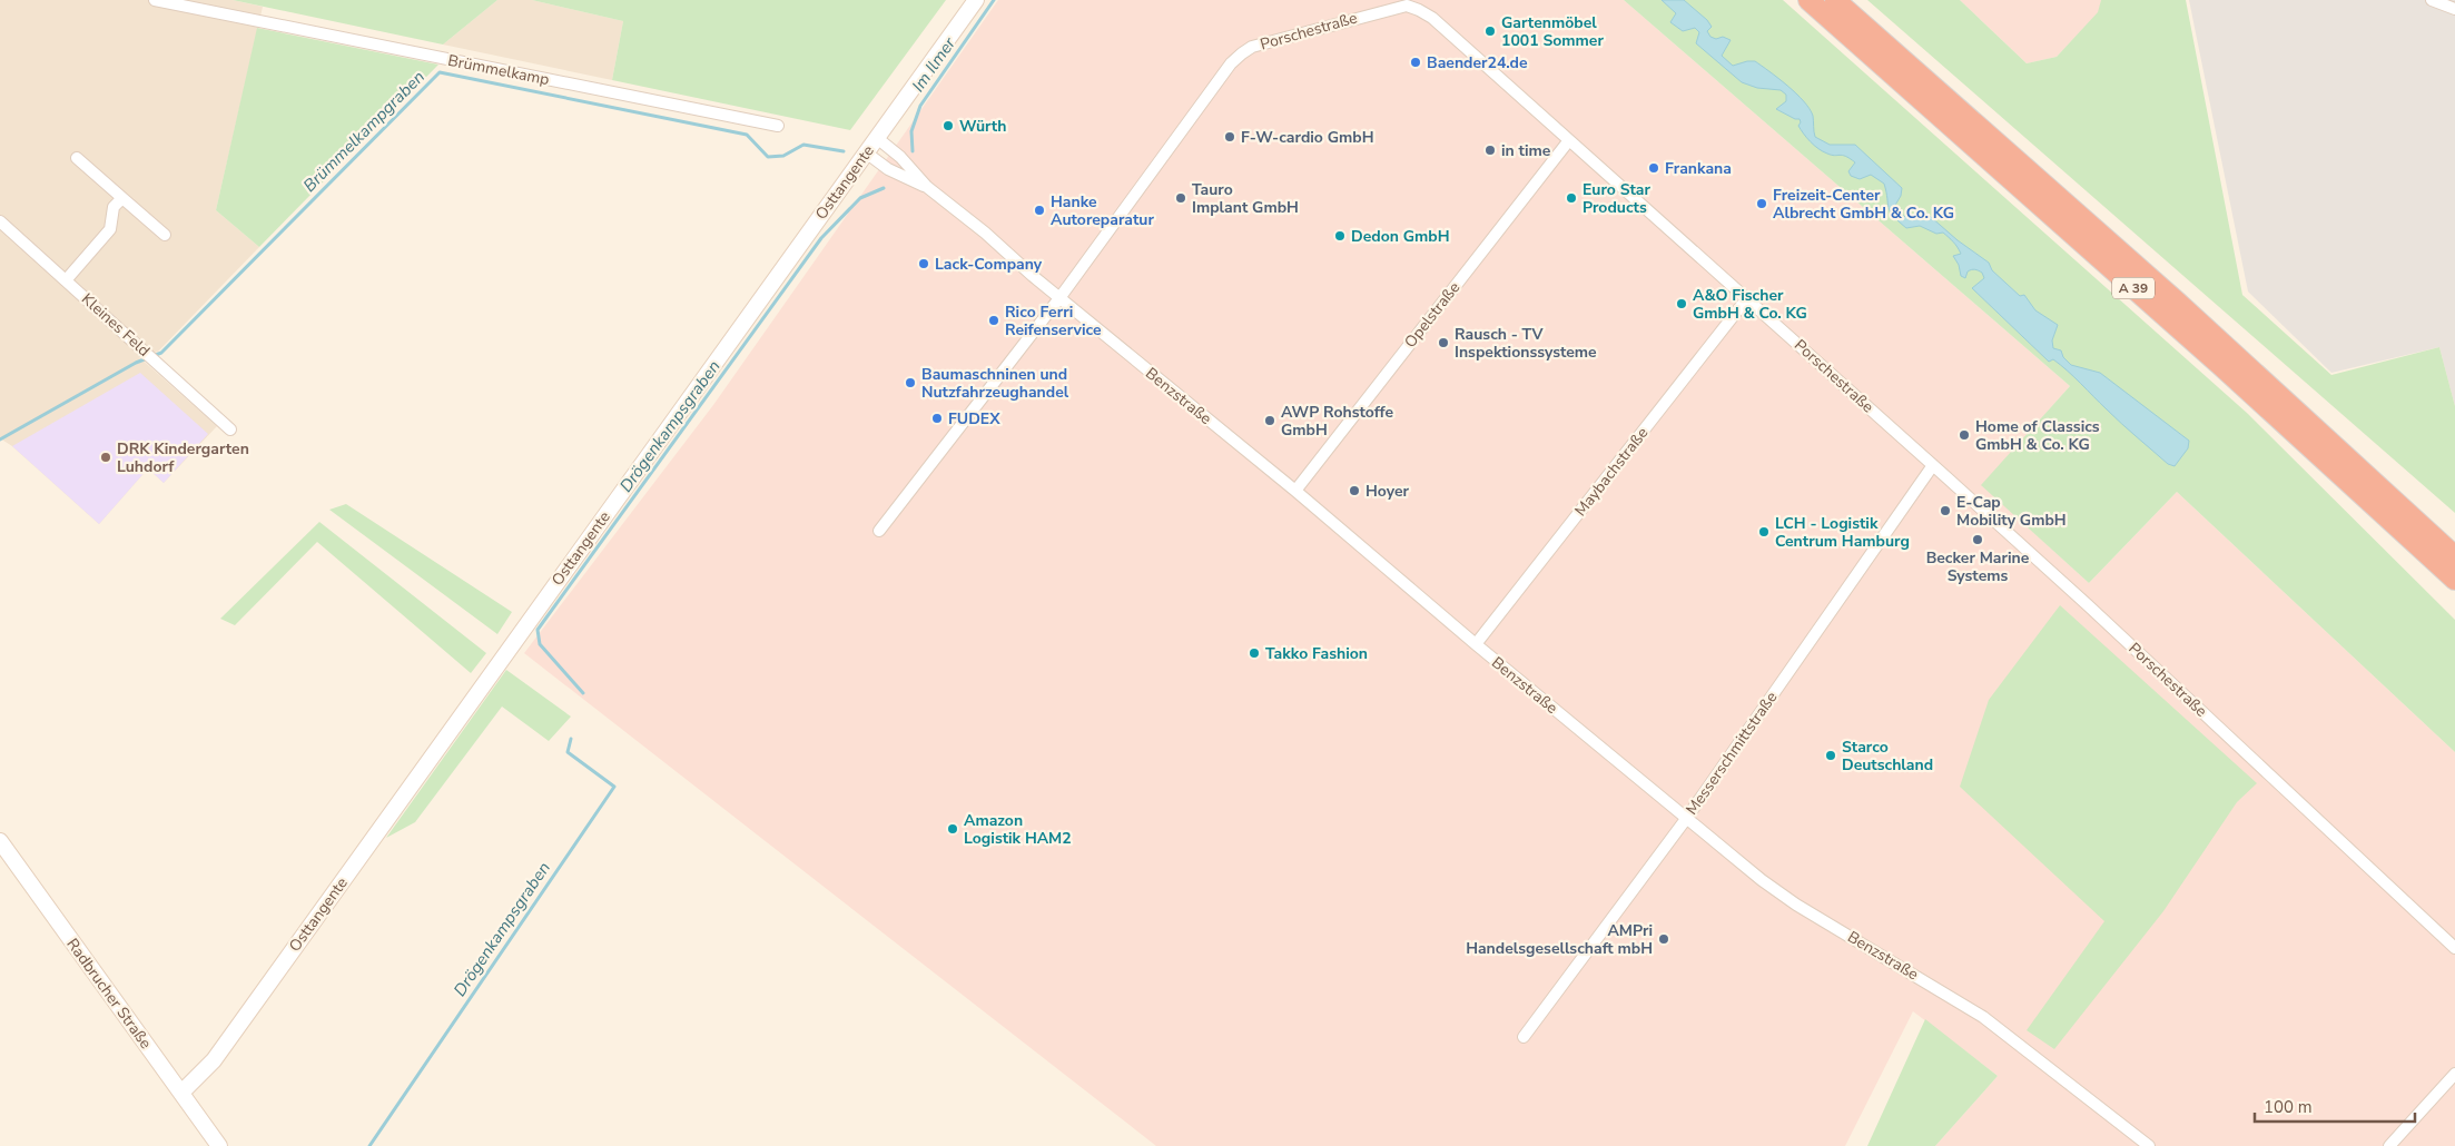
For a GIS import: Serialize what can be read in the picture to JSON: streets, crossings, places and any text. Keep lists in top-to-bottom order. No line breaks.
{"streets":{"highway":["A 39"],"street":["Porschestraße","Brümmelkamp","Osttangente","Opelstraße","Kleines Feld","Benzstraße","Maybachstraße","Messerschmittstraße","Radbrucher Straße"]},"crossings":[["Porschestraße","Opelstraße"],["Porschestraße","Benzstraße"],["Porschestraße","Maybachstraße"],["Porschestraße","Messerschmittstraße"],["Osttangente","Benzstraße"],["Osttangente","Radbrucher Straße"],["Opelstraße","Benzstraße"],["Benzstraße","Maybachstraße"],["Benzstraße","Messerschmittstraße"]],"water":["Im Ilmer","Brümmelkampgraben","Drögenkampsgraben"],"places":["Gartenmöbel 1001 Sommer","Baender24.de","Würth","F-W-cardio GmbH","in time","Frankana","Tauro Implant GmbH","Euro Star Products","Freizeit-Center Albrecht GmbH & Co. KG","Hanke Autoreparatur","Dedon GmbH","Lack-Company","A&O Fischer GmbH & Co. KG","Rico Ferri Reifenservice","Rausch - TV Inspektionssysteme","Baumaschninen und Nutzfahrzeughandel","FUDEX","AWP Rohstoffe GmbH","Home of Classics GmbH & Co. KG","DRK Kindergarten Luhdorf","Hoyer","E-Cap Mobility GmbH","LCH - Logistik Centrum Hamburg","Becker Marine Systems","Takko Fashion","Starco Deutschland","Amazon Logistik HAM2","AMPri Handelsgesellschaft mbH"],"scale_bar":"100 m"}
